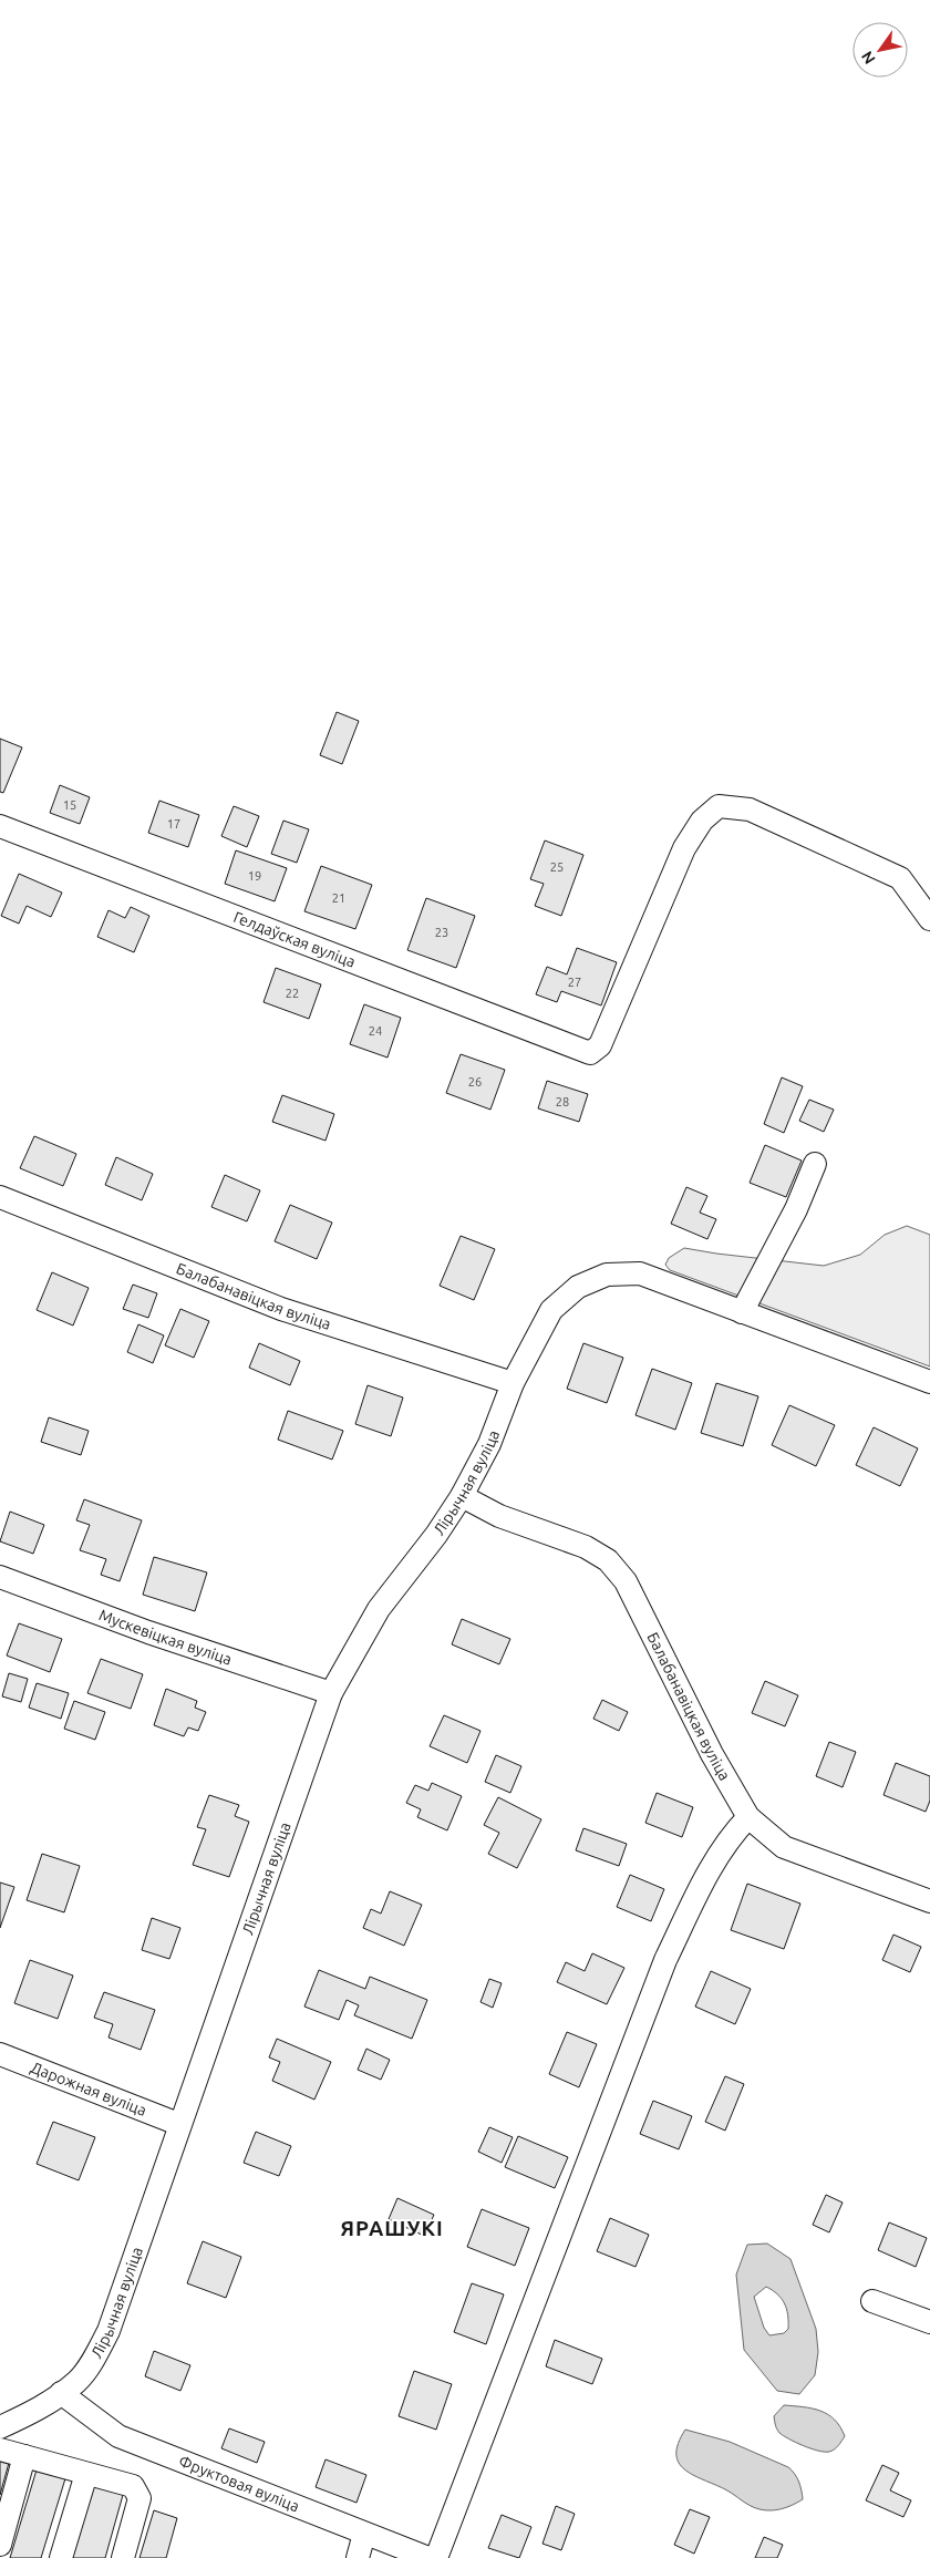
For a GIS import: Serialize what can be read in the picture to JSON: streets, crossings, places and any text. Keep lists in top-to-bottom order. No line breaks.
{"streets":{"street":["Гелдаўская вуліца","Балабанавіцкая вуліца","Лірычная вуліца","Мускевіцкая вуліца","Дарожная вуліца","Фруктовая вуліца"]},"crossings":[["Балабанавіцкая вуліца","Лірычная вуліца"],["Лірычная вуліца","Мускевіцкая вуліца"],["Лірычная вуліца","Дарожная вуліца"],["Лірычная вуліца","Фруктовая вуліца"]],"districts":["ЯРАШУКІ"],"house_numbers":["15","17","25","19","21","23","27","22","24","26","28"],"north":"bottom left"}
